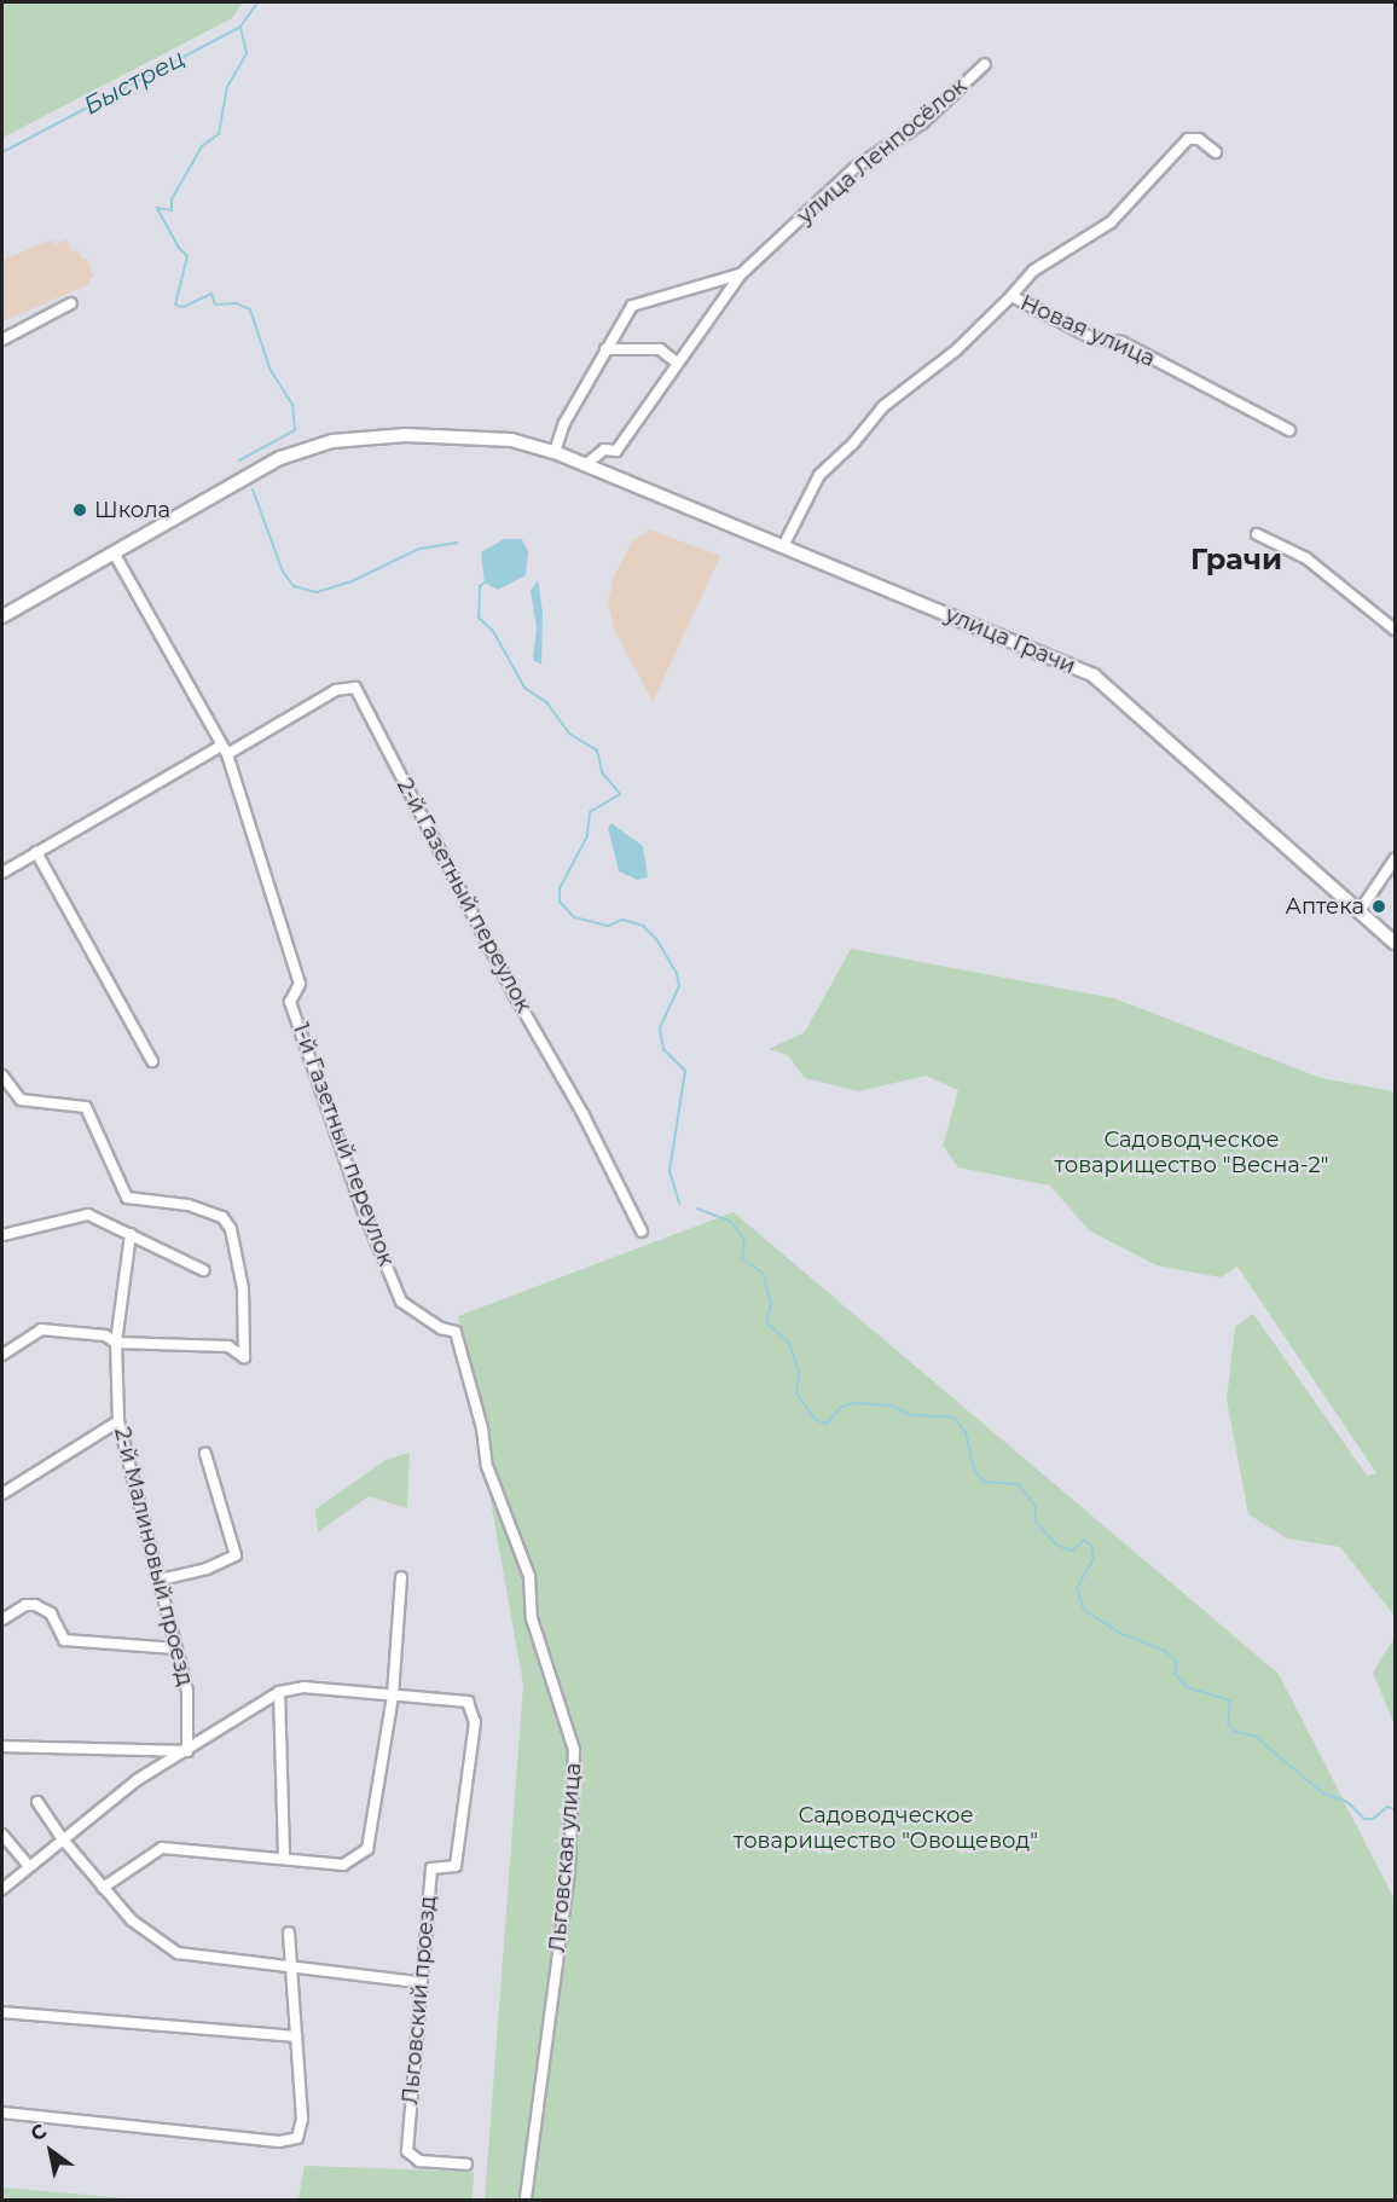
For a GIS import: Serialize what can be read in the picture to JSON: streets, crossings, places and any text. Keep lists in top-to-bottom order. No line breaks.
{"streets":{"street":["улица Ленпосёлок","Новая улица","улица Грачи","2-й Газетный переулок","1-й Газетный переулок","2-й Малиновый проезд","Льговская улица","Льговский проезд"]},"crossings":[["улица Ленпосёлок","улица Грачи"],["улица Грачи","1-й Газетный переулок"],["2-й Газетный переулок","1-й Газетный переулок"],["1-й Газетный переулок","Льговская улица"]],"districts":["Грачи"],"water":["Быстрец"],"parks":["Садоводческое товарищество \"Весна-2\"","Садоводческое товарищество \"Овощевод\""],"places":["Школа","Аптека"],"north":"top left"}
